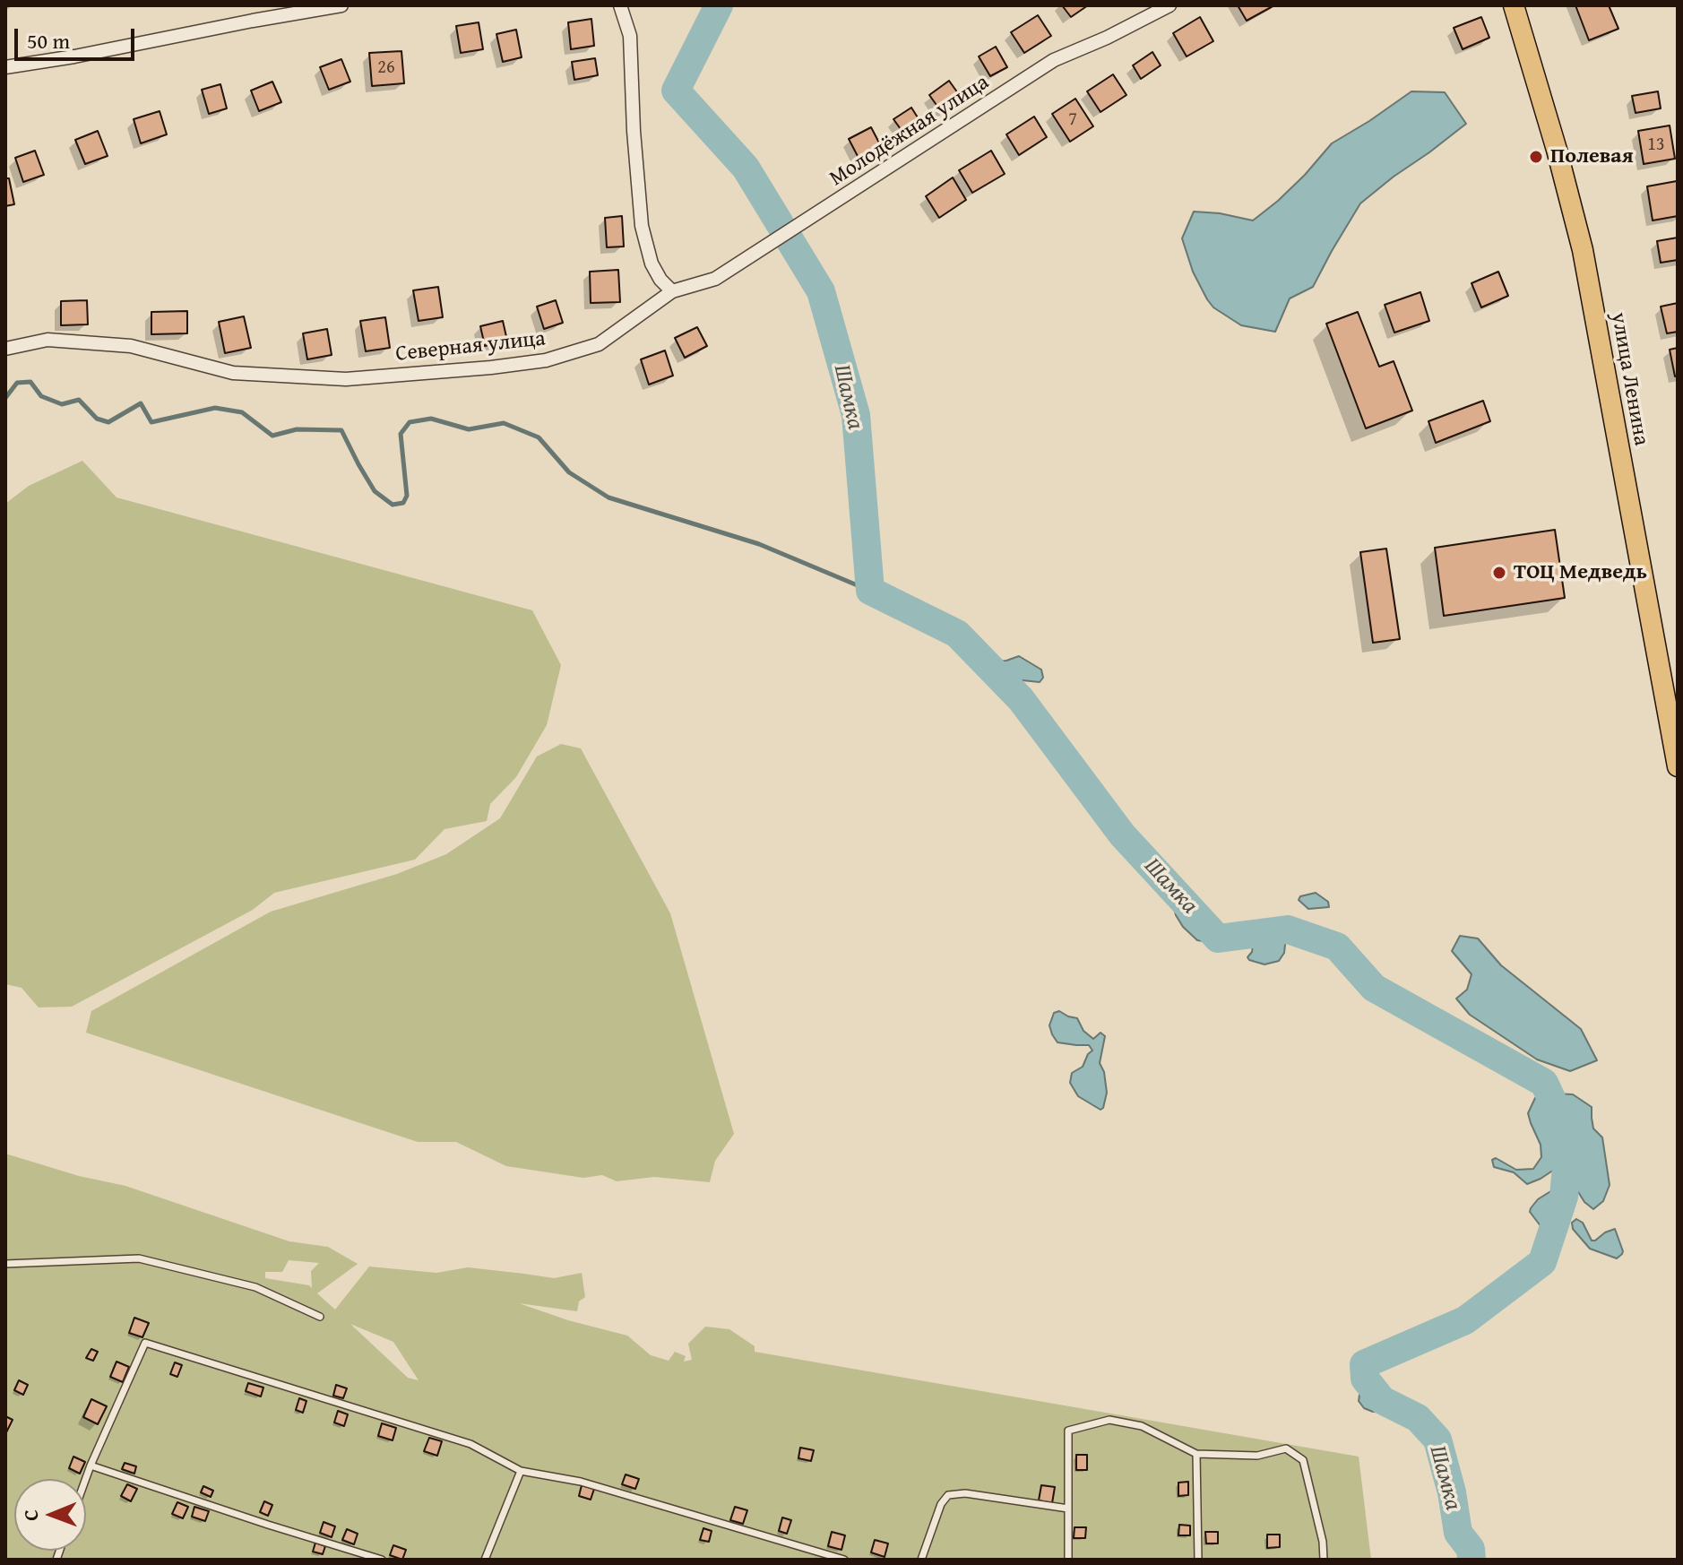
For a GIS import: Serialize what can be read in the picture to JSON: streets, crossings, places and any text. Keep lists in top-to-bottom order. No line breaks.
{"streets":{"main road":["улица Ленина"],"street":["Молодёжная улица","Северная улица"]},"crossings":[["Молодёжная улица","Северная улица"]],"water":["Шамка"],"places":["Полевая","ТОЦ Медведь"],"house_numbers":["26","7","13"],"scale_bar":"50 m","north":"left"}
